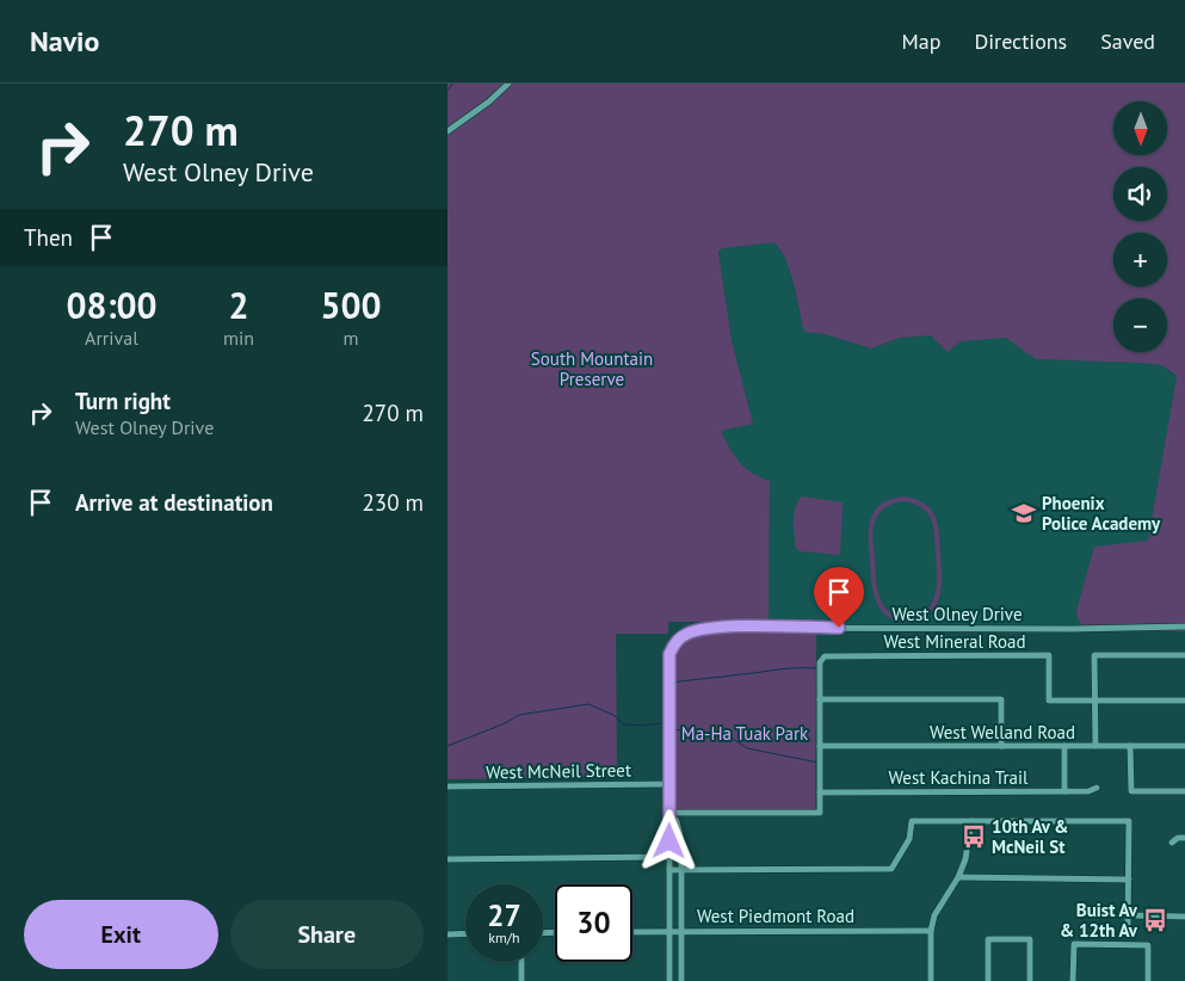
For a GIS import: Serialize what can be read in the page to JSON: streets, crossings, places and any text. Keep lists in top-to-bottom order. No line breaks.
{"streets":{"street":["West Olney Drive","West Mineral Road","West Welland Road","West McNeil Street","West Kachina Trail","West Piedmont Road"]},"crossings":[["West Olney Drive","West McNeil Street"]],"parks":["South Mountain Preserve","Ma-Ha Tuak Park"],"places":{"school or university":["Phoenix Police Academy"],"bus stop":["10th Av & McNeil St","Buist Av & 12th Av"]},"north":"bottom","page":{"header":"Navio","nav":["Map","Directions","Saved"],"turn":["270 m","West Olney Drive"],"map_buttons":["+","−"],"then":"Then","eta":["08:00","Arrival","2","min","500","m"],"list":[{"name":"Turn right","note":"West Olney Drive","value":"270 m"},{"name":"Arrive at destination","value":"230 m"}],"speed":"27 km/h","limit":"30","buttons":["Exit","Share"]}}
